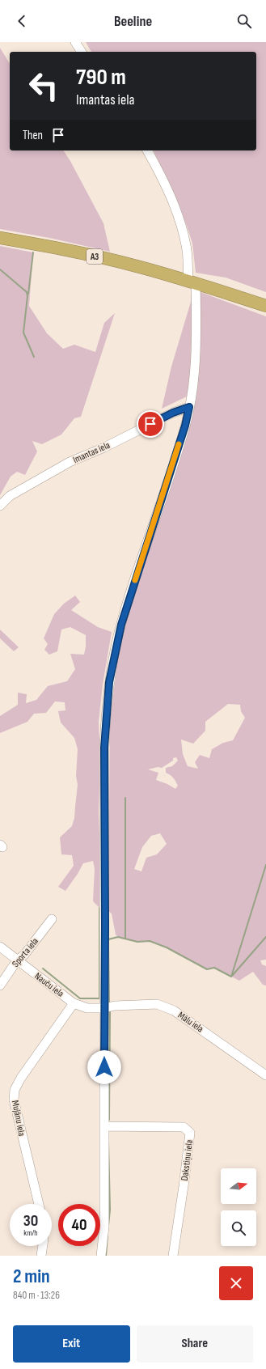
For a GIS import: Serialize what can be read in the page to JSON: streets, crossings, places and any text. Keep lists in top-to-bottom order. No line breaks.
{"streets":{"highway":["A3"],"street":["Imantas iela","Sporta iela","Nauču iela","Mālu iela","Mujānu iela","Dakstiņu iela"]},"crossings":[["Sporta iela","Nauču iela"],["Nauču iela","Mālu iela"],["Nauču iela","Mujānu iela"]],"north":"right","page":{"header":"Beeline","turn":["790 m","Imantas iela"],"then":"Then","speed":"30 km/h","limit":"40","heading":["2 min","840 m · 13:26"],"buttons":["Exit","Share"]}}
